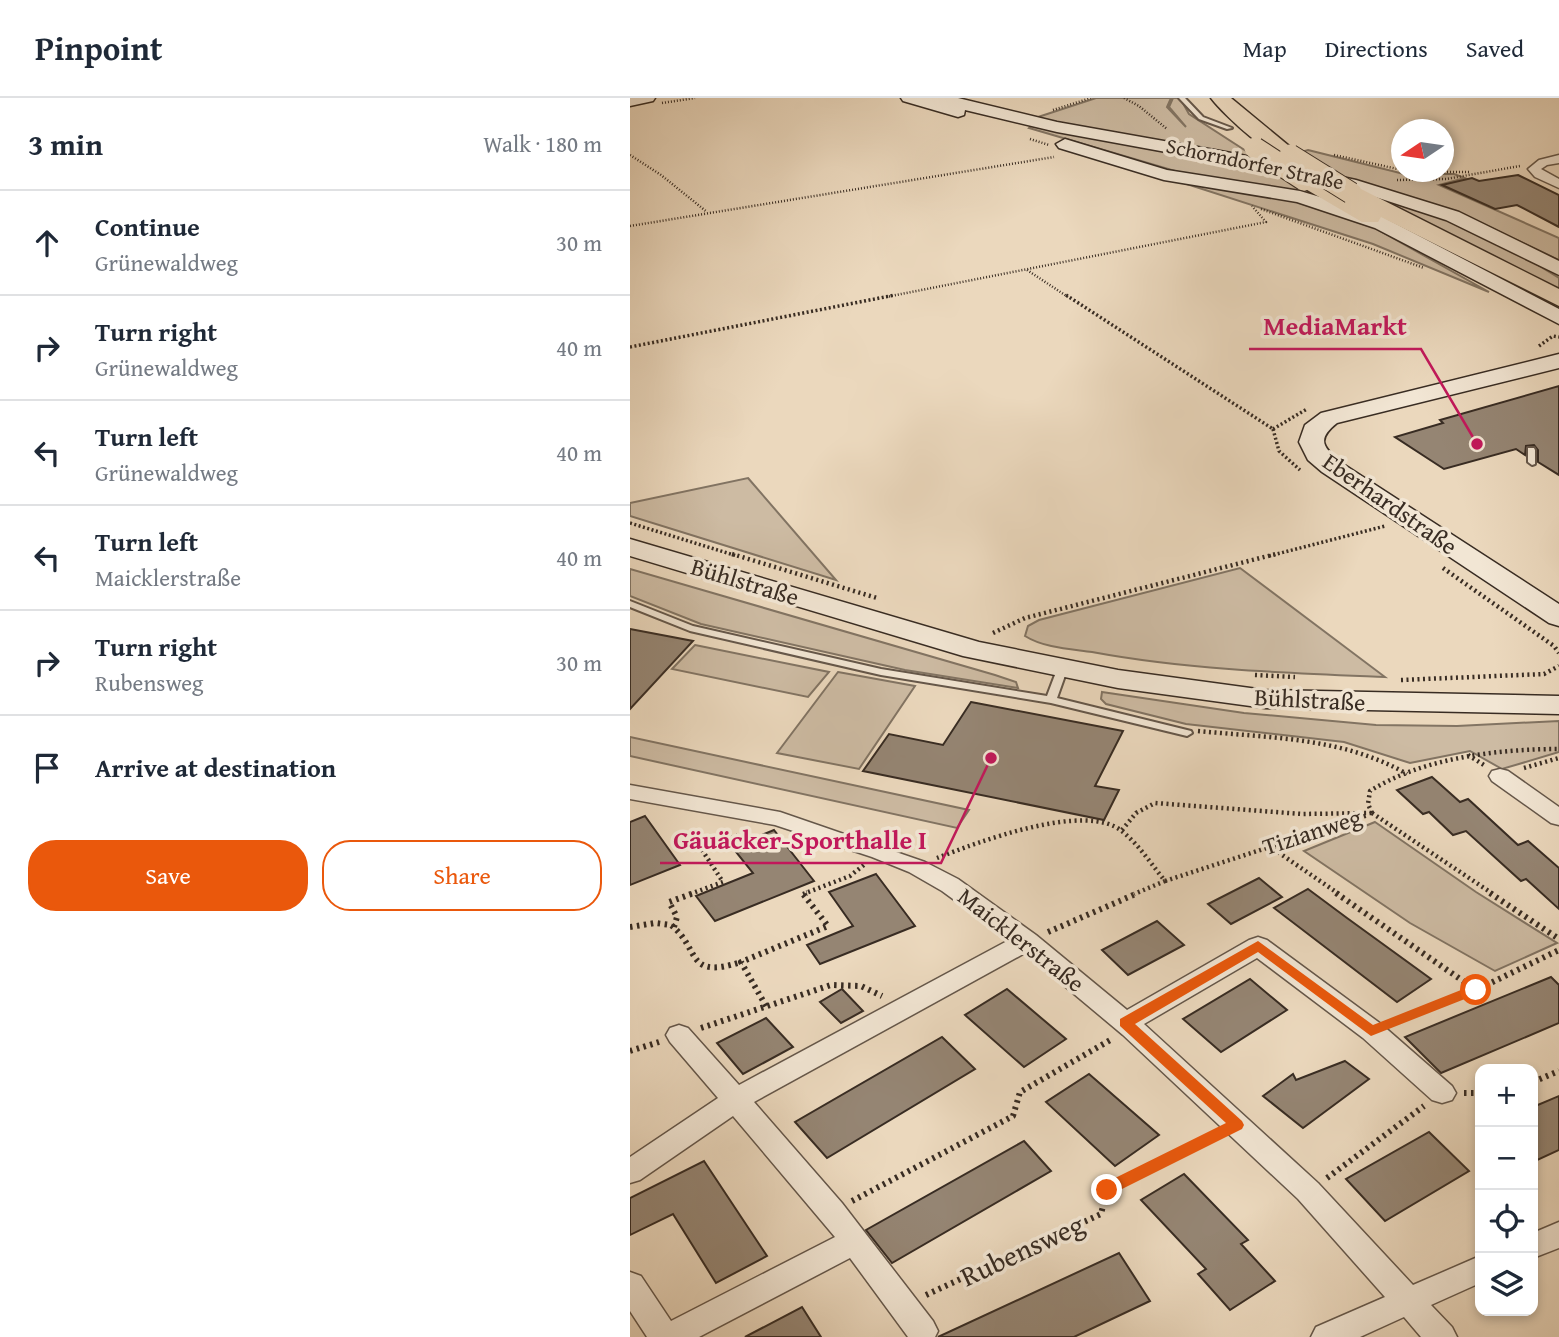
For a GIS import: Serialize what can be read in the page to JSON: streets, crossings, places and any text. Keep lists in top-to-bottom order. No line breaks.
{"streets":{"main road":["Schorndorfer Straße","Eberhardstraße","Bühlstraße"],"street":["Maicklerstraße"],"path":["Tizianweg","Rubensweg"]},"crossings":[["Tizianweg","Maicklerstraße"],["Maicklerstraße","Rubensweg"]],"places":["MediaMarkt","Gäuäcker-Sporthalle I"],"north":"left","page":{"header":"Pinpoint","nav":["Map","Directions","Saved"],"heading":["3 min","Walk · 180 m"],"list":[["Continue","Grünewaldweg","30 m"],["Turn right","Grünewaldweg","40 m"],["Turn left","Grünewaldweg","40 m"],["Turn left","Maicklerstraße","40 m"],["Turn right","Rubensweg","30 m"],"Arrive at destination"],"buttons":["Save","Share"],"map_buttons":["+","−"]}}
